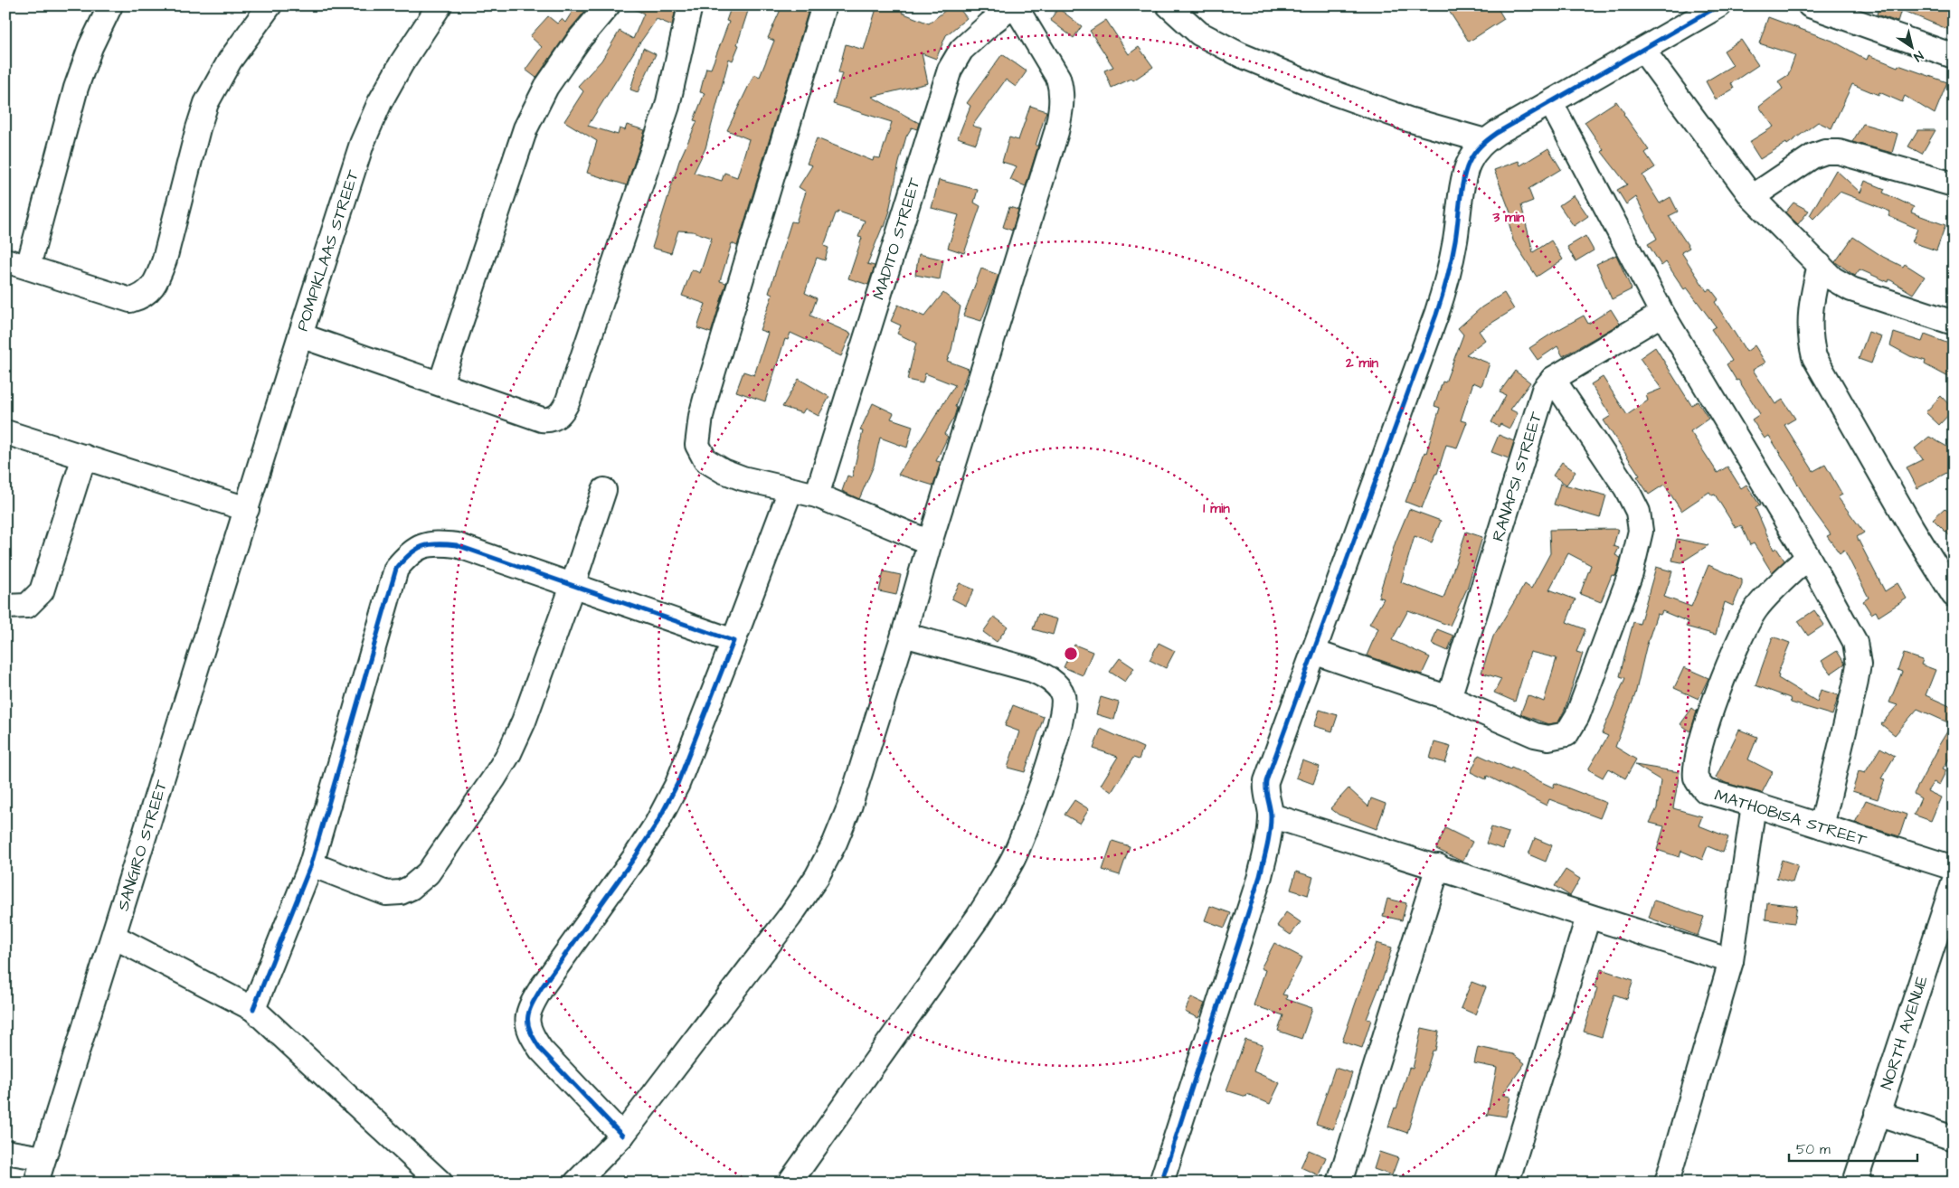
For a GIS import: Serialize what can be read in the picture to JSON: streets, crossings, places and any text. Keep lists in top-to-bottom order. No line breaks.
{"streets":{"street":["MADITO STREET","POMPIKLAAS STREET","RANAPSI STREET","MATHOBISA STREET","SANGIRO STREET","NORTH AVENUE"]},"crossings":[["POMPIKLAAS STREET","SANGIRO STREET"]],"scale_bar":"50 m","north":"bottom right","rings":["3 min","2 min","1 min"]}
